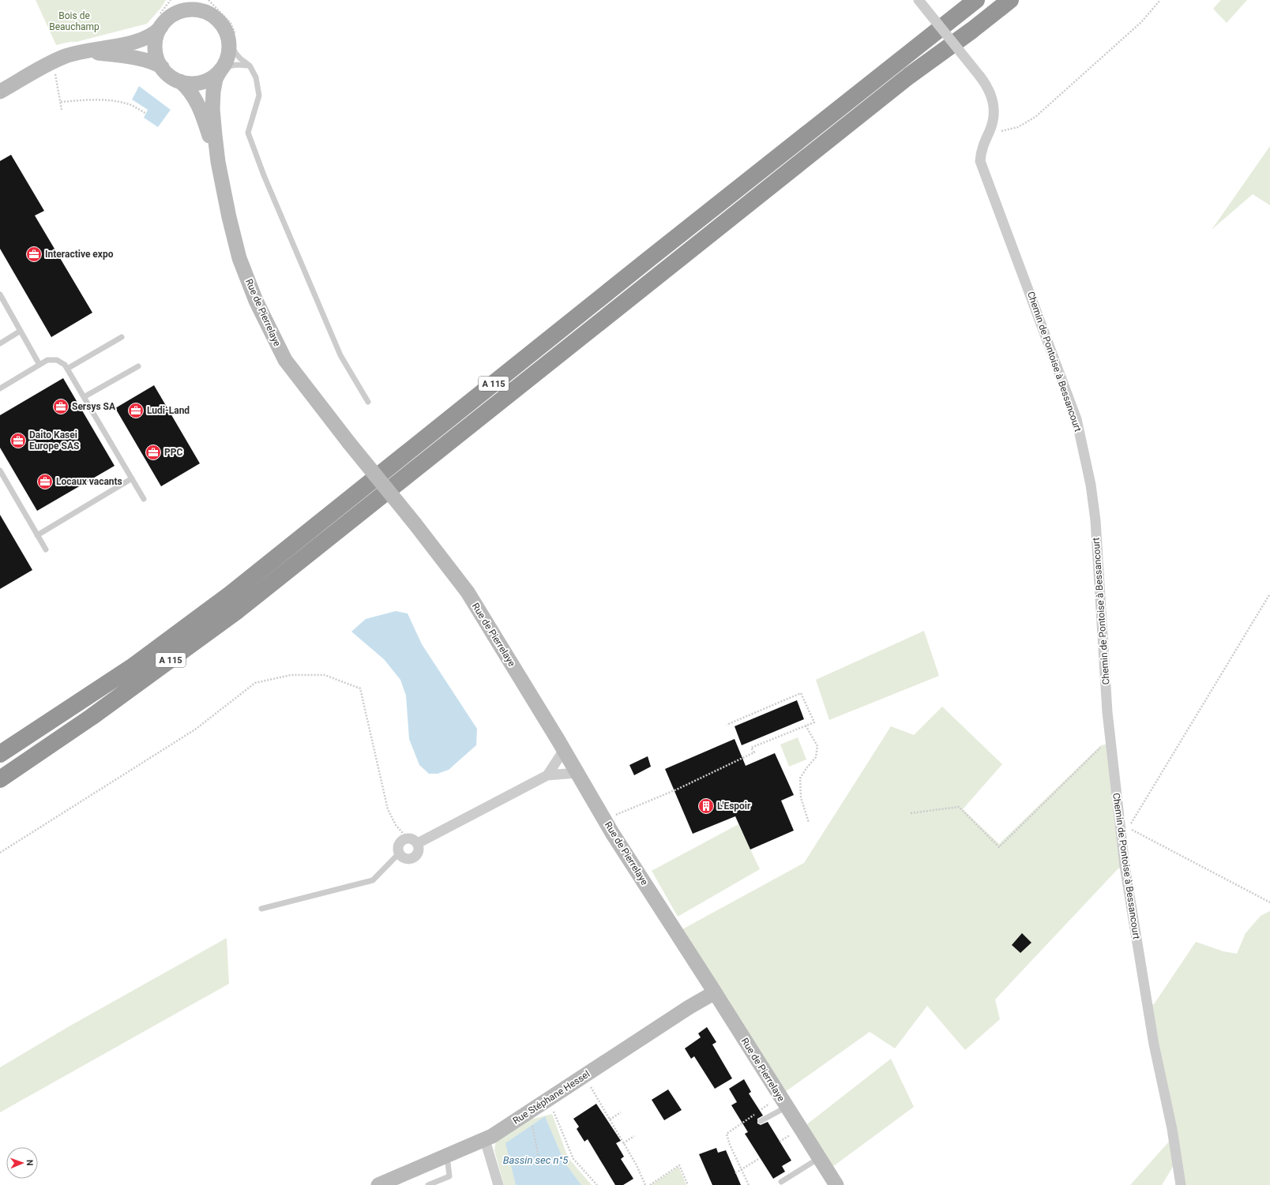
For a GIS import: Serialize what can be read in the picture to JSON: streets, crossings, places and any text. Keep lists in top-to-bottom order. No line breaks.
{"streets":{"highway":["A 115"],"main road":["Rue de Pierrelaye","Rue Stéphane Hessel"],"street":["Chemin de Pontoise à Bessancourt"]},"crossings":[["Rue de Pierrelaye","Rue Stéphane Hessel"]],"water":["Bassin sec n°5"],"parks":["Bois de Beauchamp"],"places":{"office":["Interactive expo","Sersys SA","Ludi-Land","Daito Kasei Europe SAS","PPC","Locaux vacants"],"building":["L'Espoir"]},"north":"right"}
